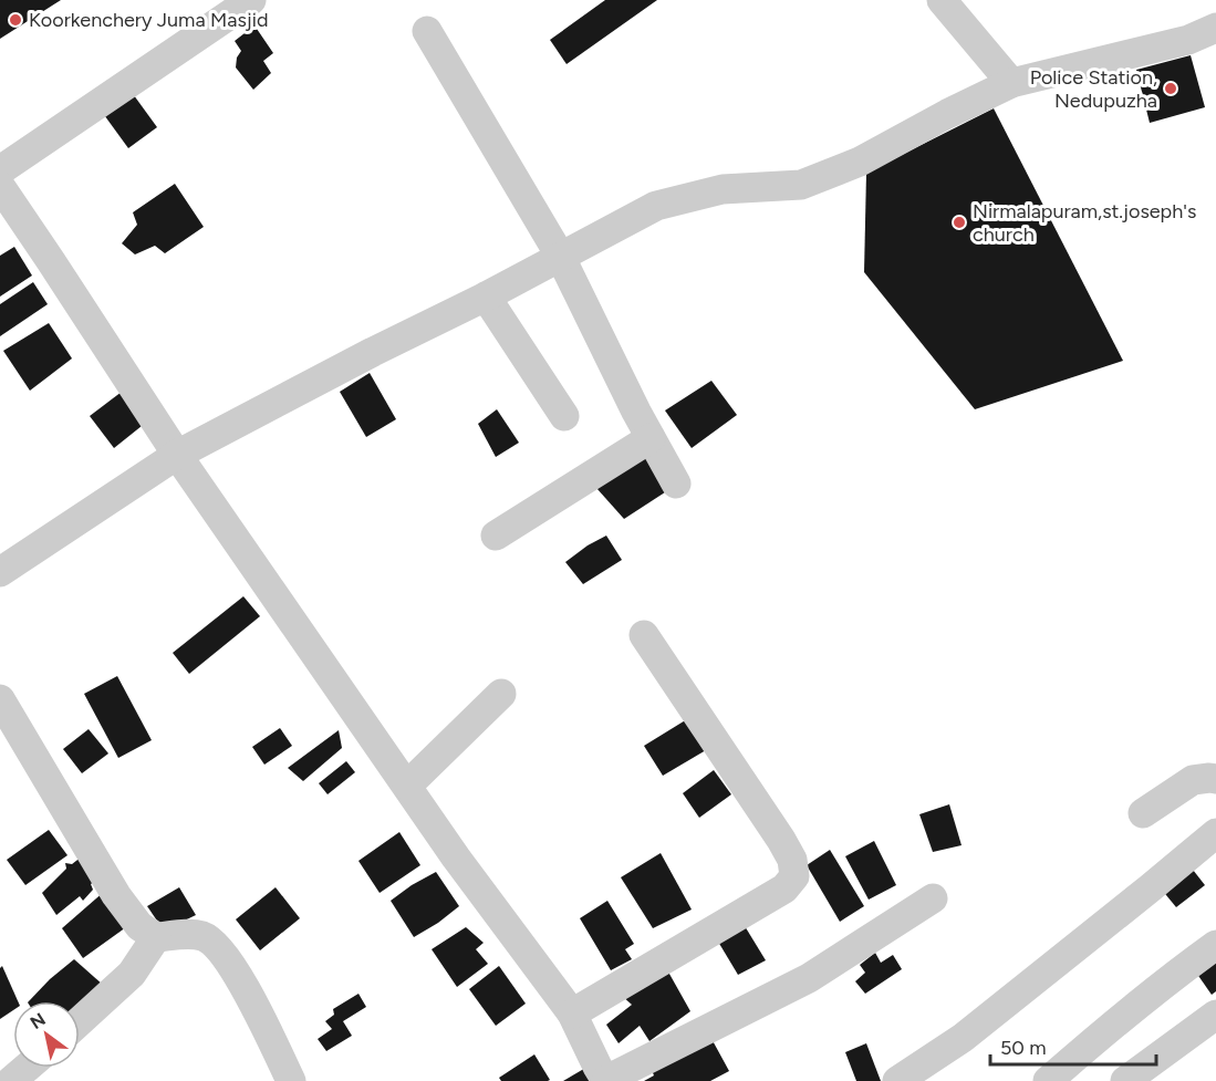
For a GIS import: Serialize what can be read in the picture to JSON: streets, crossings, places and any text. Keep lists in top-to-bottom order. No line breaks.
{"places":["Koorkenchery Juma Masjid","Police Station, Nedupuzha","Nirmalapuram,st.joseph's church"],"scale_bar":"50 m","north":"top left"}
